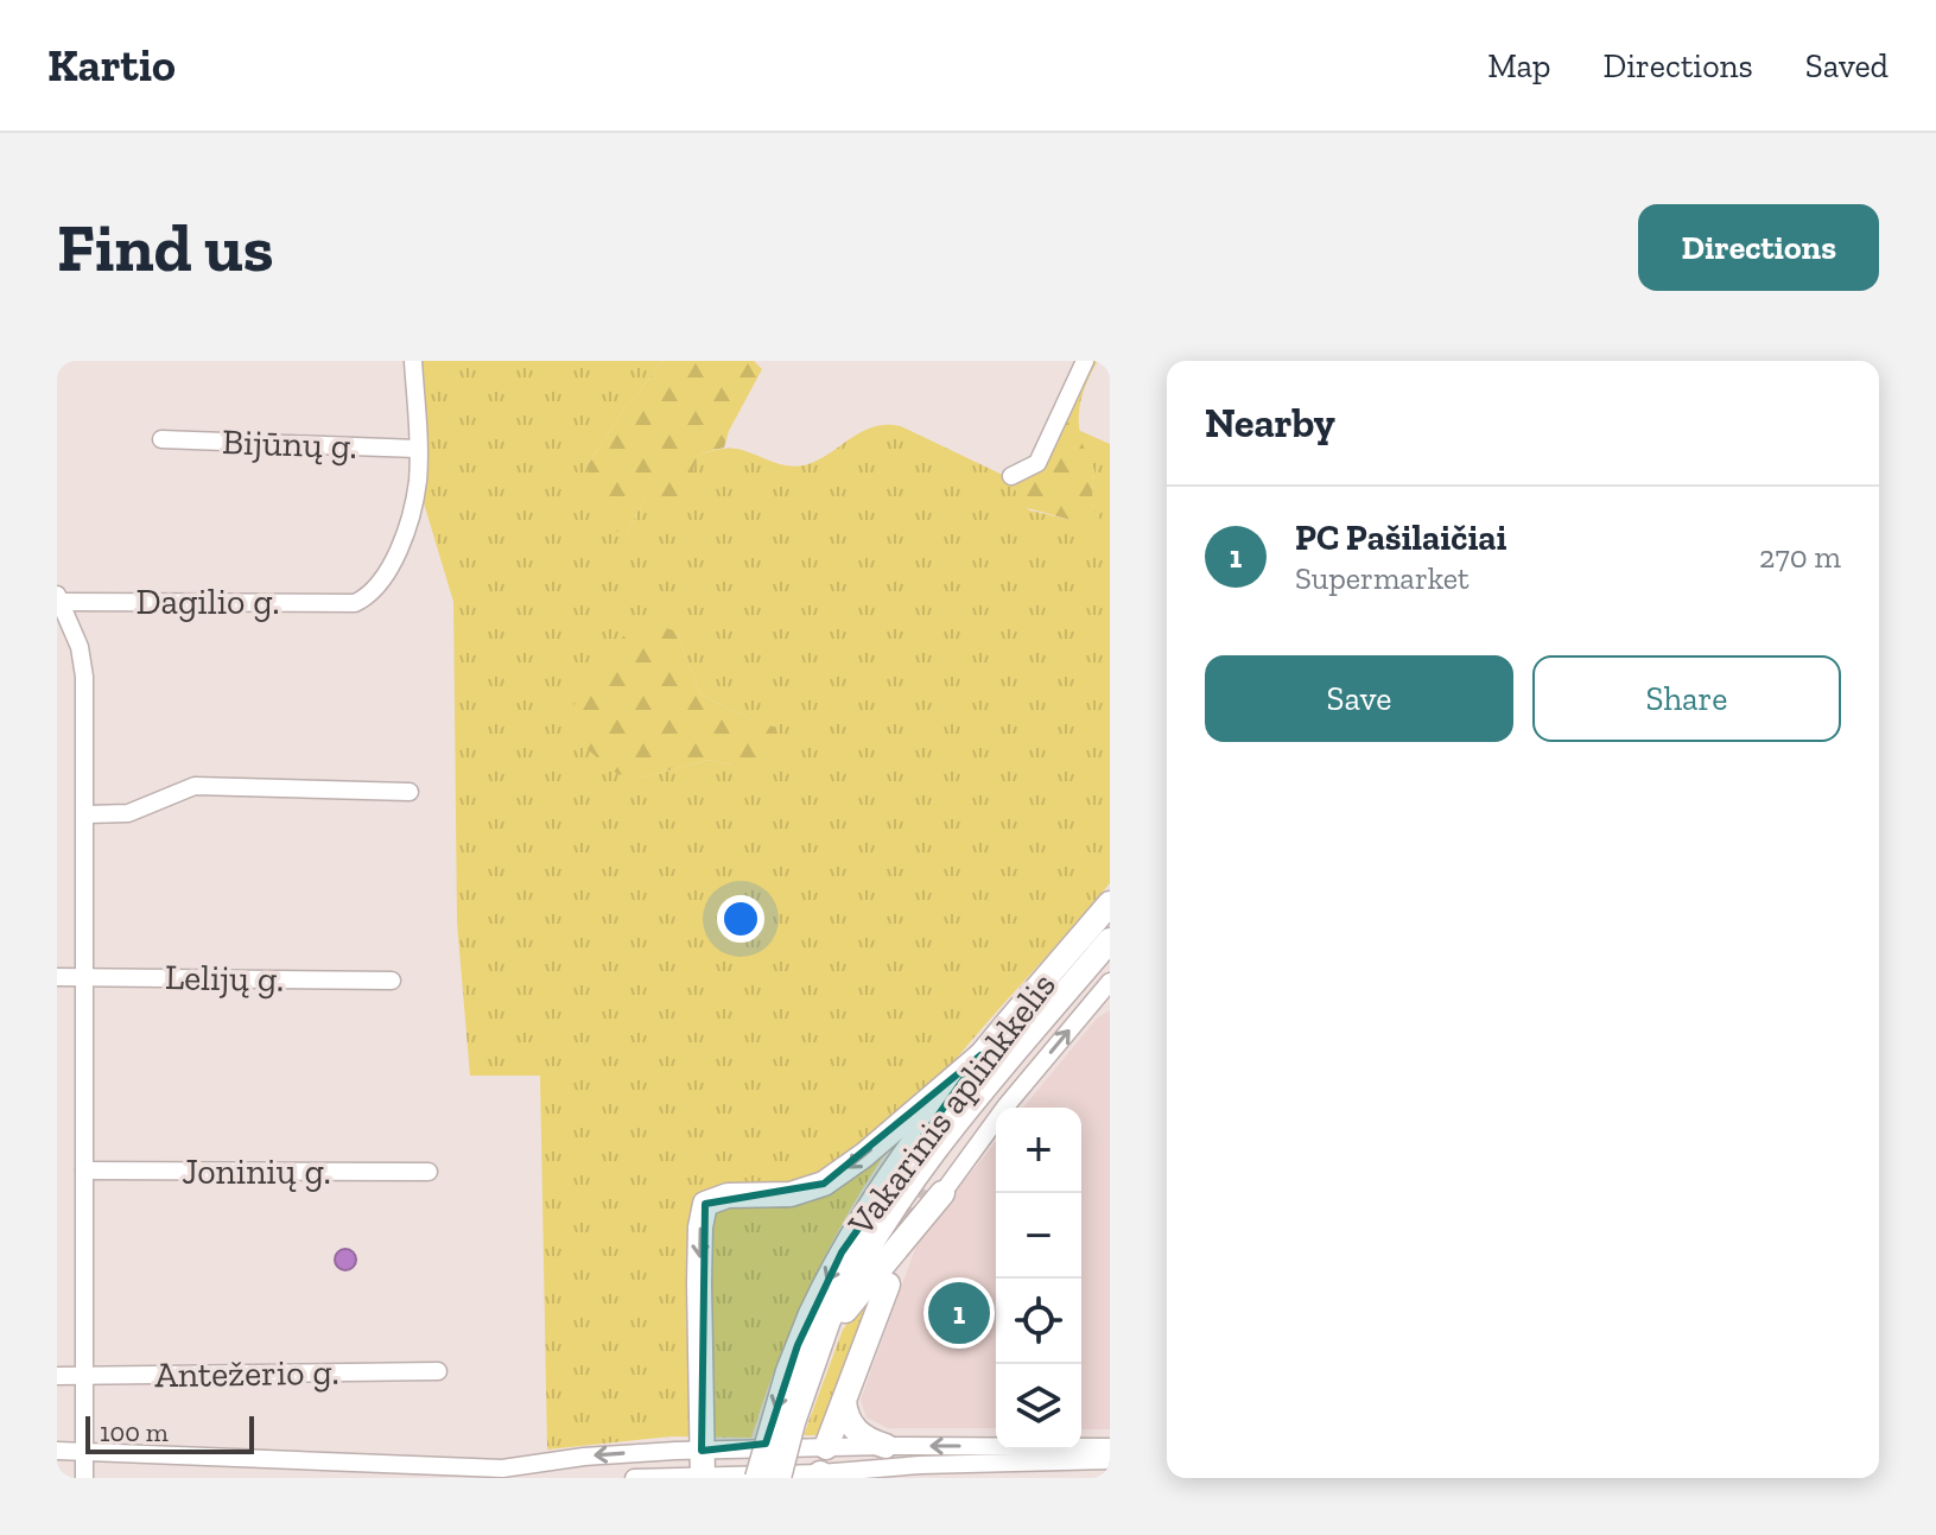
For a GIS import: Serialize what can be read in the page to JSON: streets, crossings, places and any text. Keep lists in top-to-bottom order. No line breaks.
{"streets":{"highway":["Vakarinis aplinkkelis"],"street":["Bijūnų g.","Dagilio g.","Lelijų g.","Joninių g.","Antežerio g."]},"crossings":[["Bijūnų g.","Dagilio g."]],"scale_bar":"100 m","page":{"header":"Kartio","nav":["Map","Directions","Saved"],"buttons":["Directions",["Save","Share"]],"title":"Find us","heading":"Nearby","list":[{"mark":"1","name":"PC Pašilaičiai","note":"Supermarket","value":"270 m"}],"map_buttons":["+","−"],"pins":"1","scale":"100 m"}}
